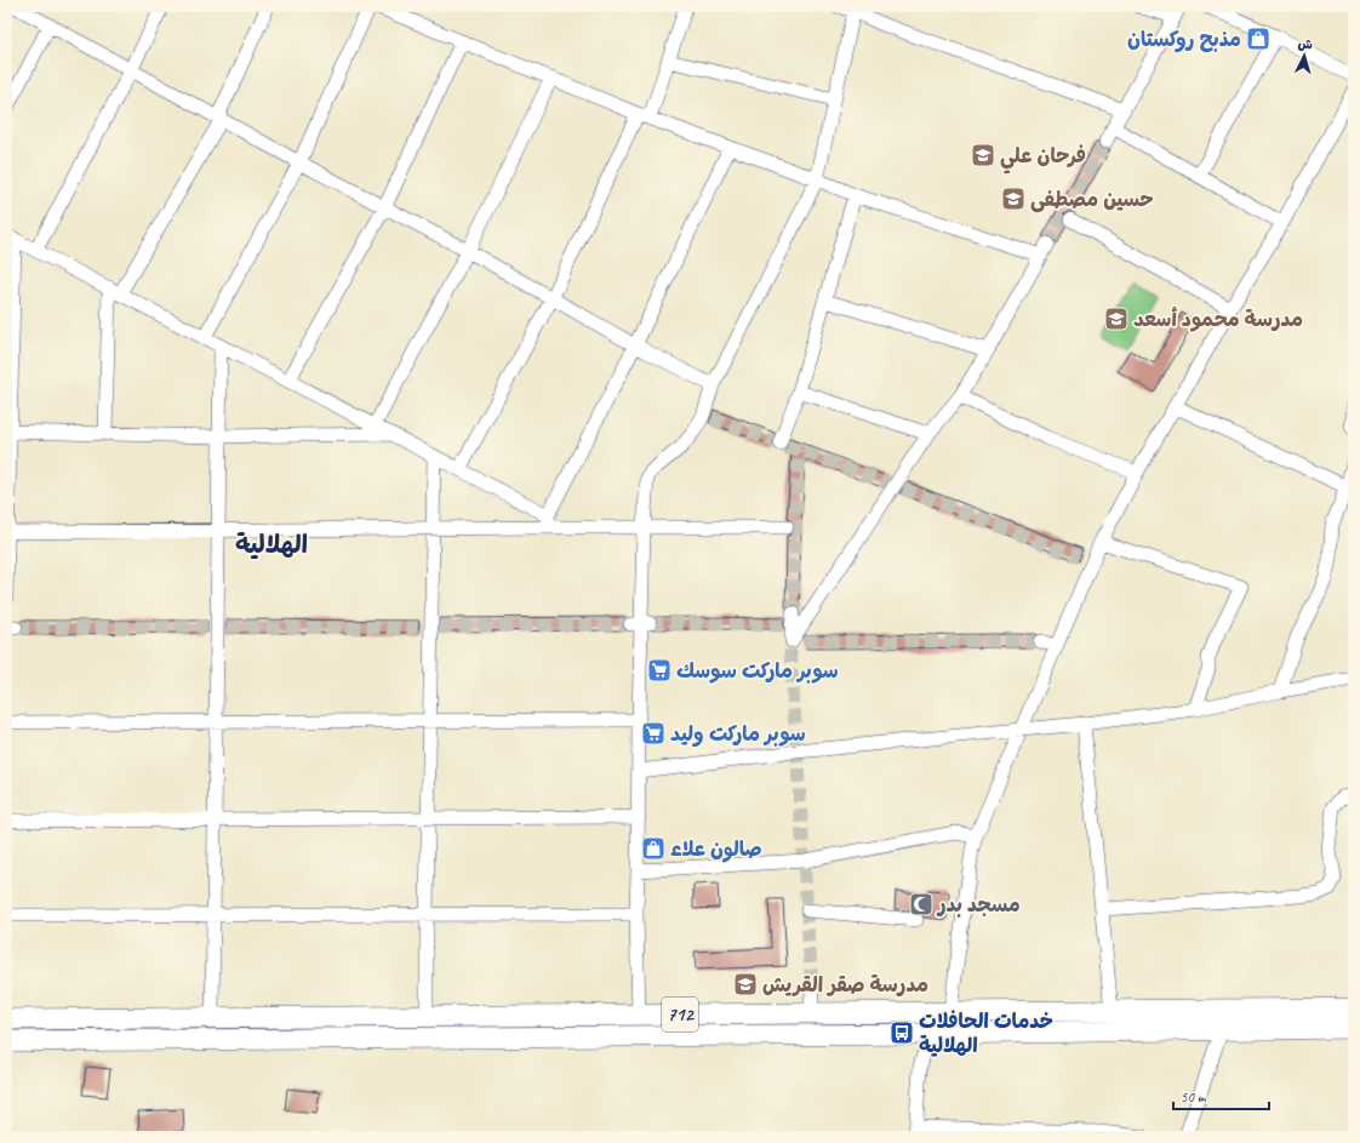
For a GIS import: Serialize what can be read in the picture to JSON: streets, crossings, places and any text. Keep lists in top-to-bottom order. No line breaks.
{"streets":{"main road":["712"]},"districts":["الهلالية"],"places":{"shop":["مذبح روكستان","صالون علاء"],"school or university":["فرحان علي","حسين مصطفى","مدرسة محمود أسعد","مدرسة صقر القريش"],"supermarket":["سوبر ماركت سوسك","سوبر ماركت وليد"],"mosque":["مسجد بدر"],"bus stop":["خدمات الحافلات الهلالية"]},"scale_bar":"50 m","north":"top"}
